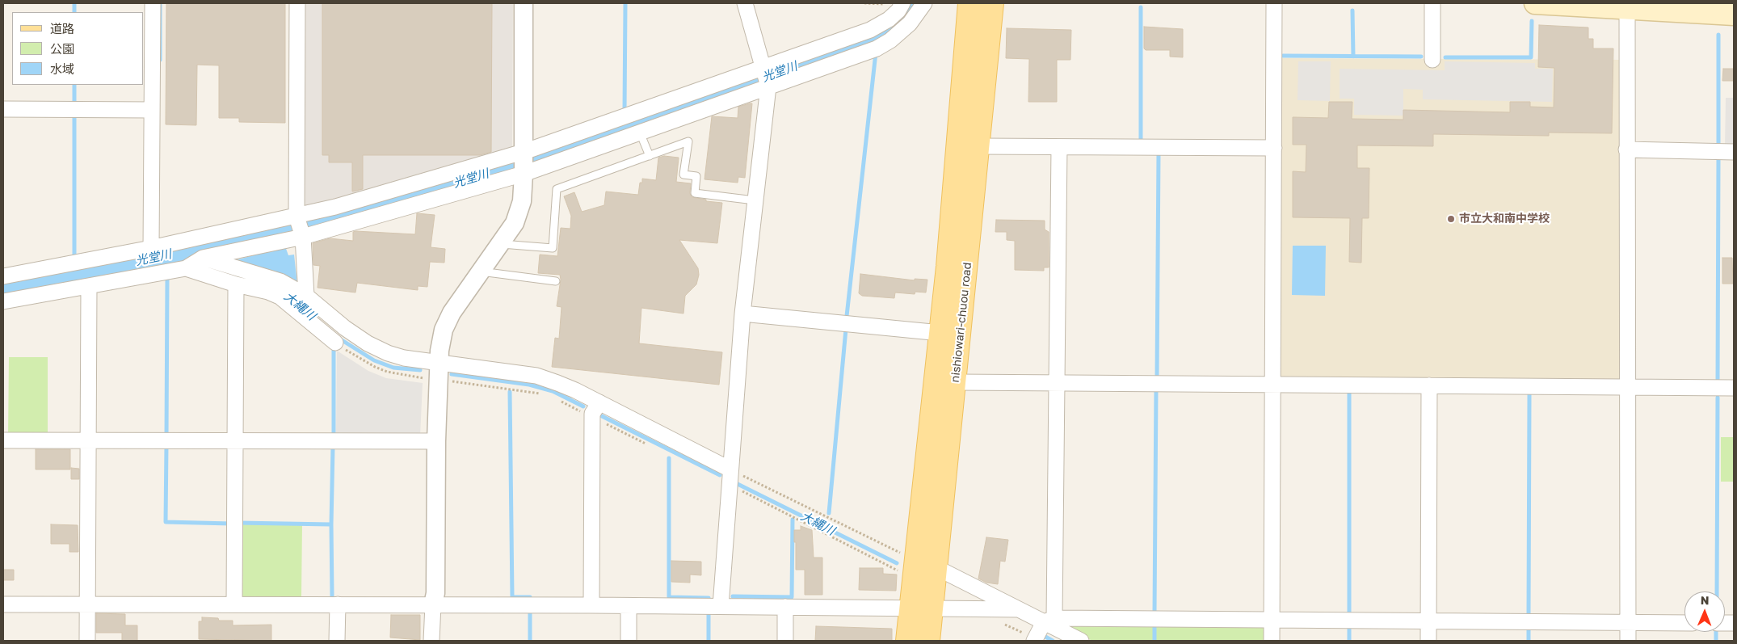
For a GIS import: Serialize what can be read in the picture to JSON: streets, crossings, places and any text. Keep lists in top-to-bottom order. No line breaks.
{"streets":{"main road":["nishiowari-chuou road"]},"water":["光堂川","大縄川"],"places":["市立大和南中学校"],"legend":["道路","公園","水域"],"north":"top"}
